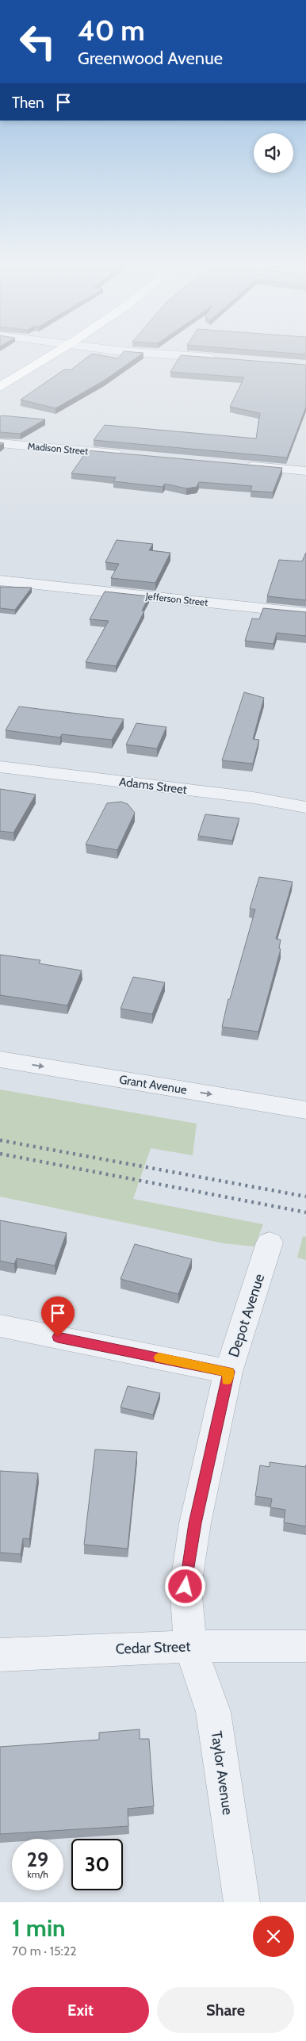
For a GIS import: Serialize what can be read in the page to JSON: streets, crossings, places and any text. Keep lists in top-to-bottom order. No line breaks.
{"streets":{"street":["Madison Street","Jefferson Street","Adams Street","Grant Avenue","Depot Avenue","Cedar Street","Taylor Avenue"]},"crossings":[["Depot Avenue","Cedar Street"],["Depot Avenue","Taylor Avenue"],["Cedar Street","Taylor Avenue"]],"one_way":["Grant Avenue"],"page":{"turn":["40 m","Greenwood Avenue"],"then":"Then","speed":"29 km/h","limit":"30","heading":["1 min","70 m · 15:22"],"buttons":["Exit","Share"]}}
